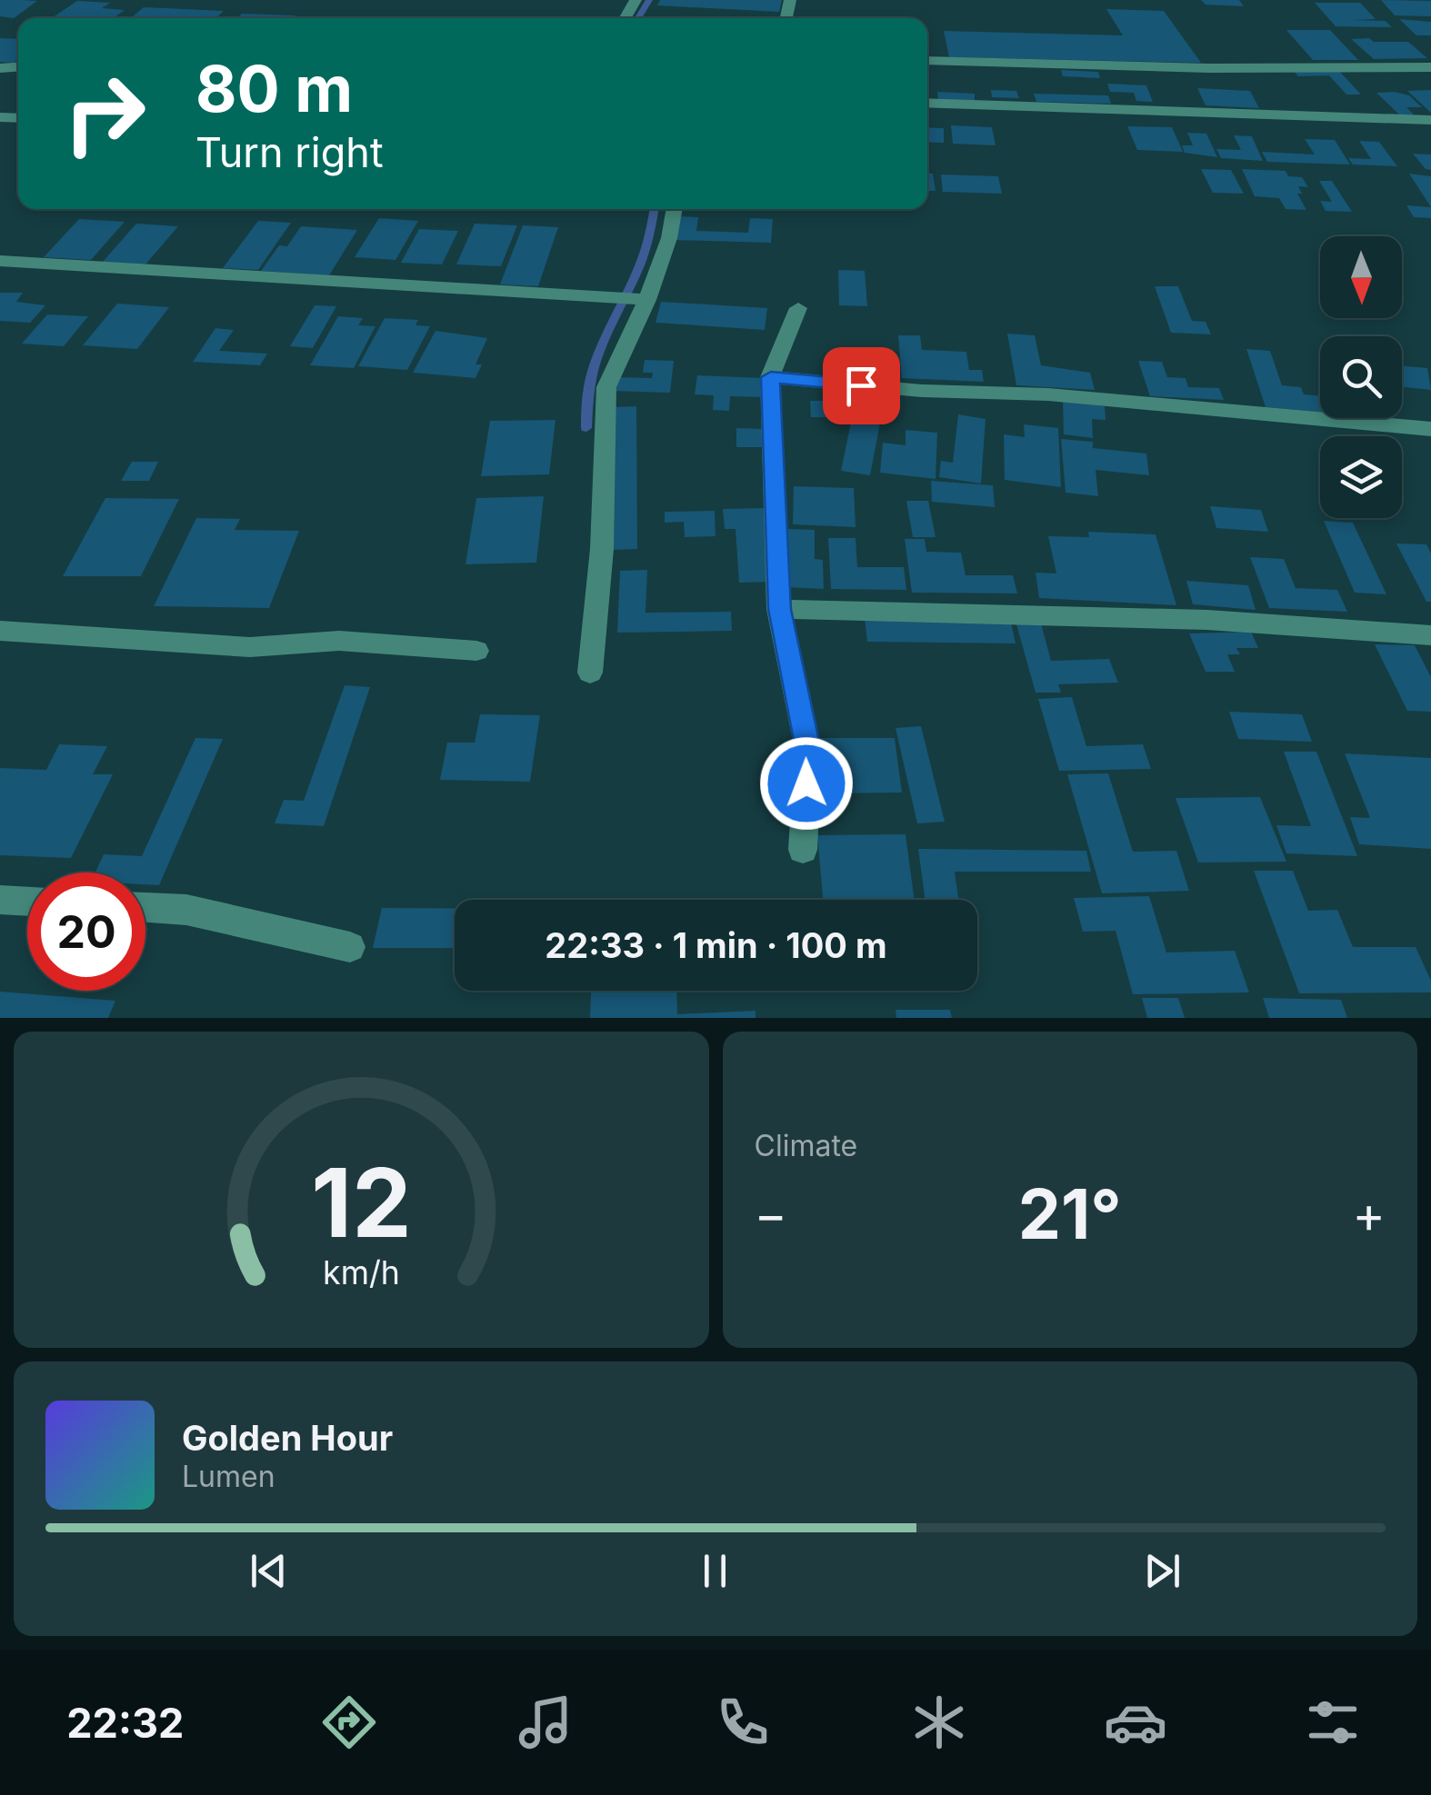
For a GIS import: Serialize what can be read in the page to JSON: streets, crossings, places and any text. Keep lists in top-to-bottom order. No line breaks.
{"north":"bottom","page":{"turn":["80 m","Turn right"],"limit":"20","trip":"22:33 · 1 min · 100 m","tile":"Climate","heat":["−","21°","+"],"song":["Golden Hour","Lumen"],"tabs":"22:32","gauge":["12","km/h"]}}
